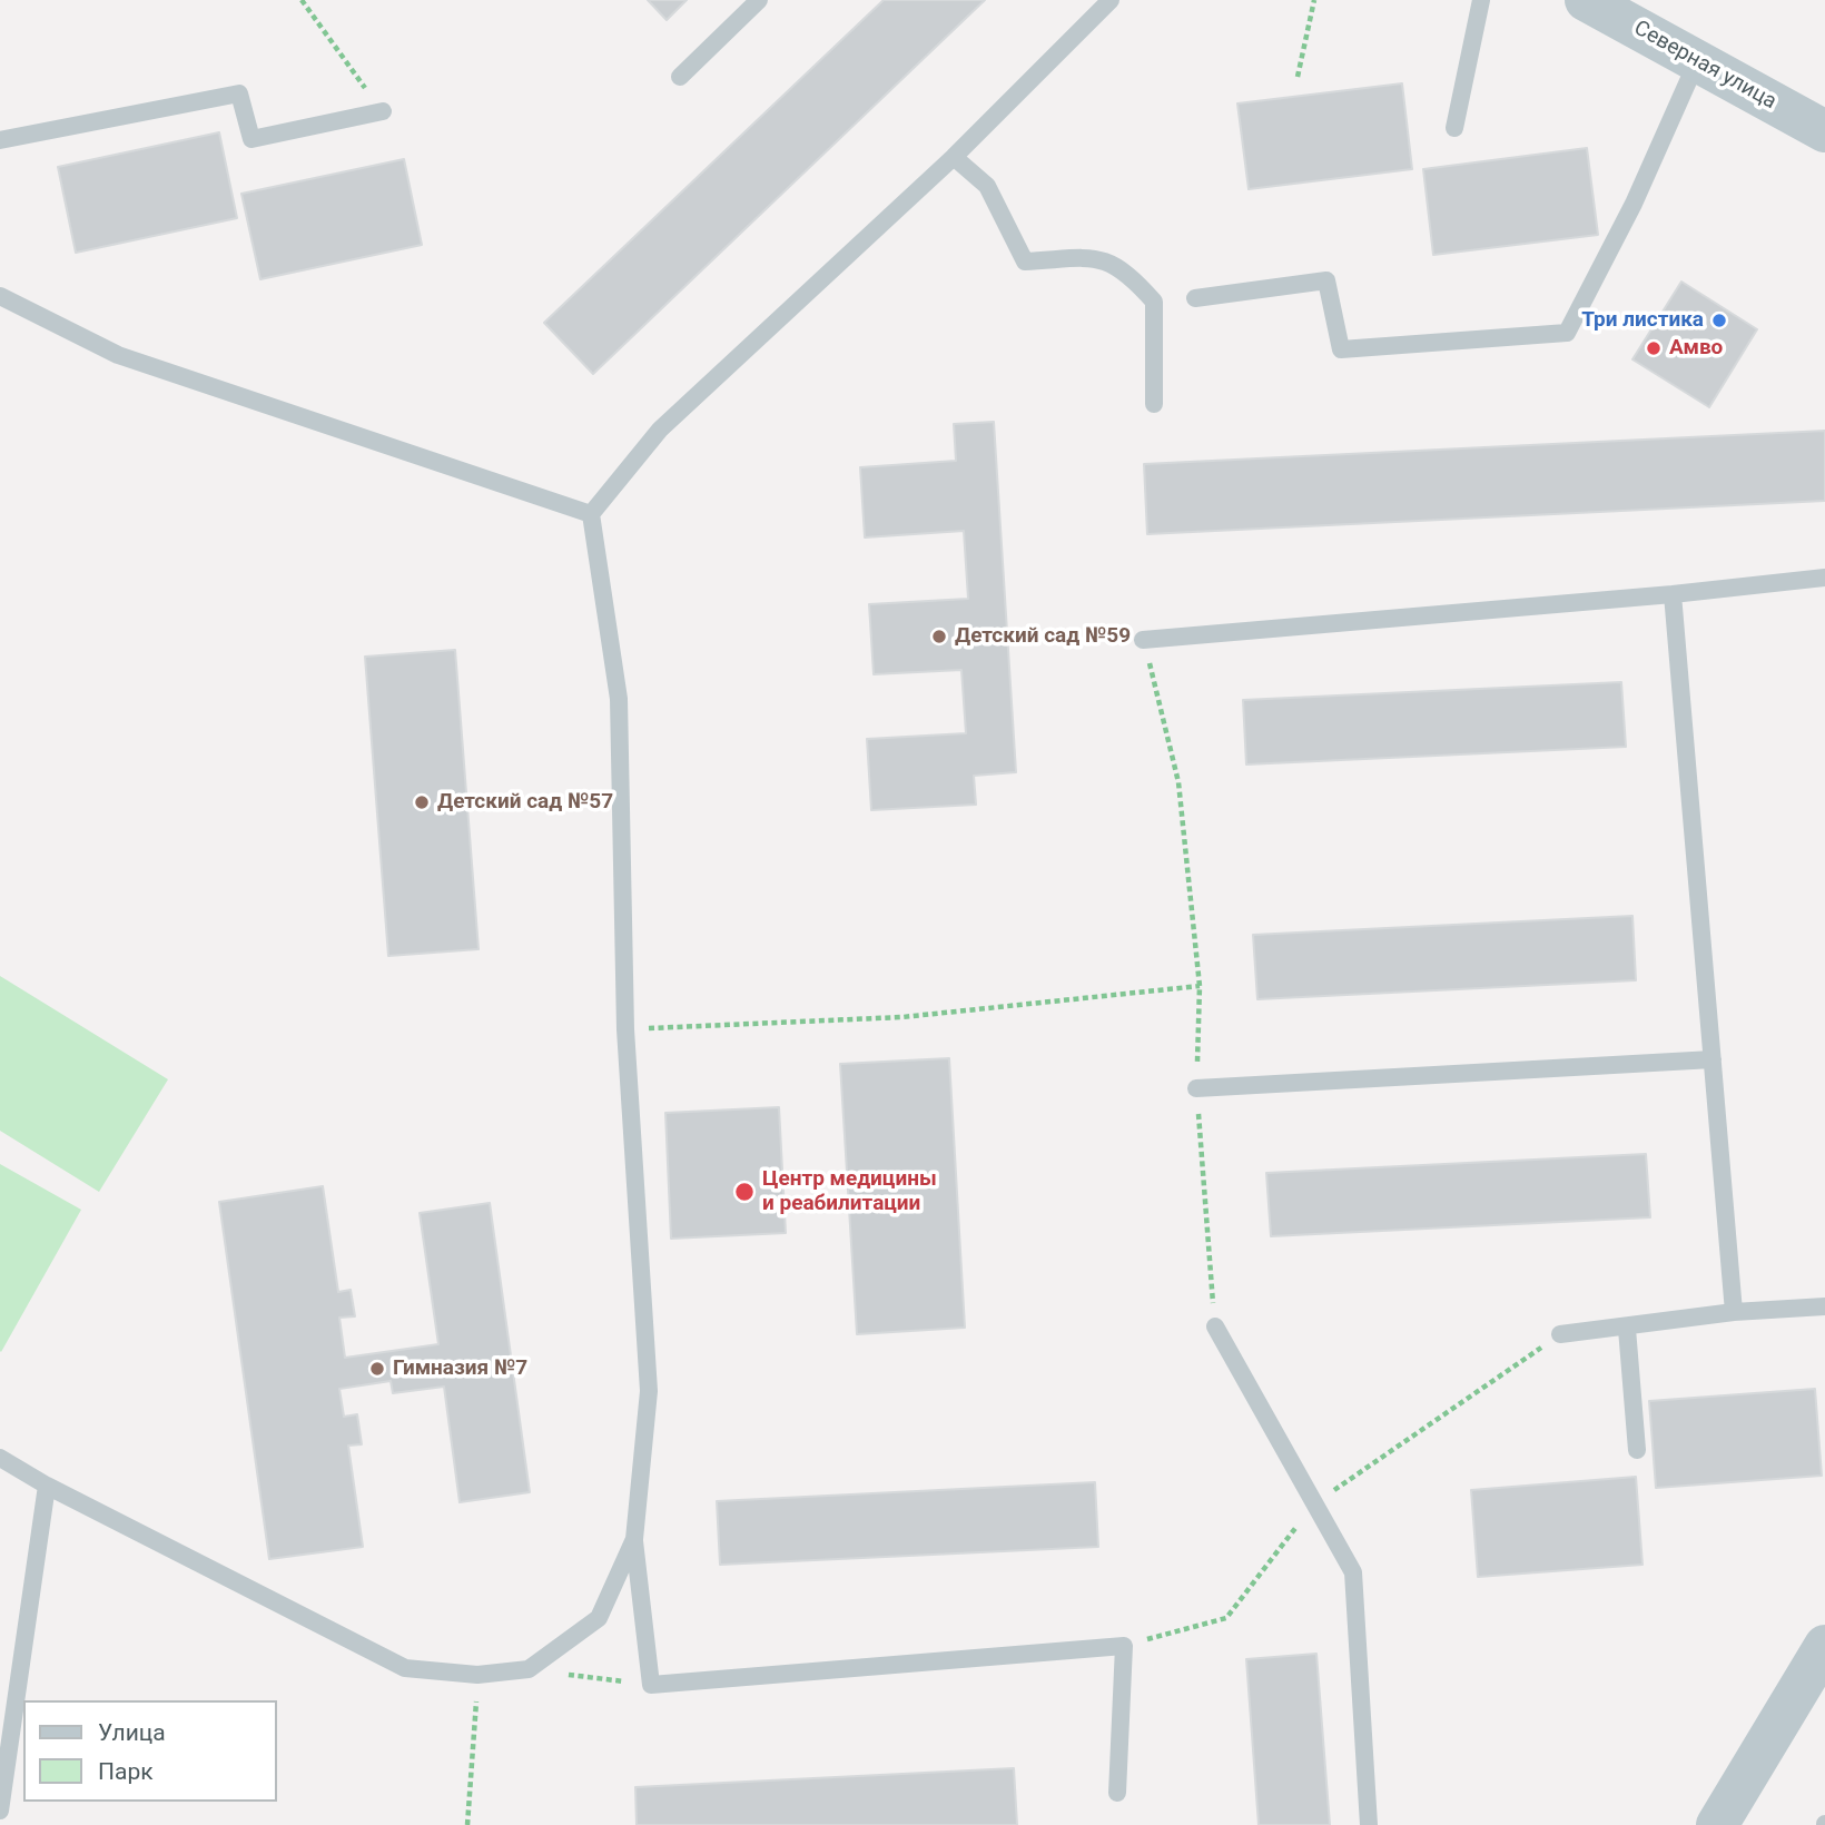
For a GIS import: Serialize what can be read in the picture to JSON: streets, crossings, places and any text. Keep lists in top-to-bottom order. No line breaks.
{"streets":{"street":["Северная улица"]},"places":["Три листика","Амво","Детский сад №59","Детский сад №57","Центр медицины и реабилитации","Гимназия №7"],"legend":["Улица","Парк"]}
